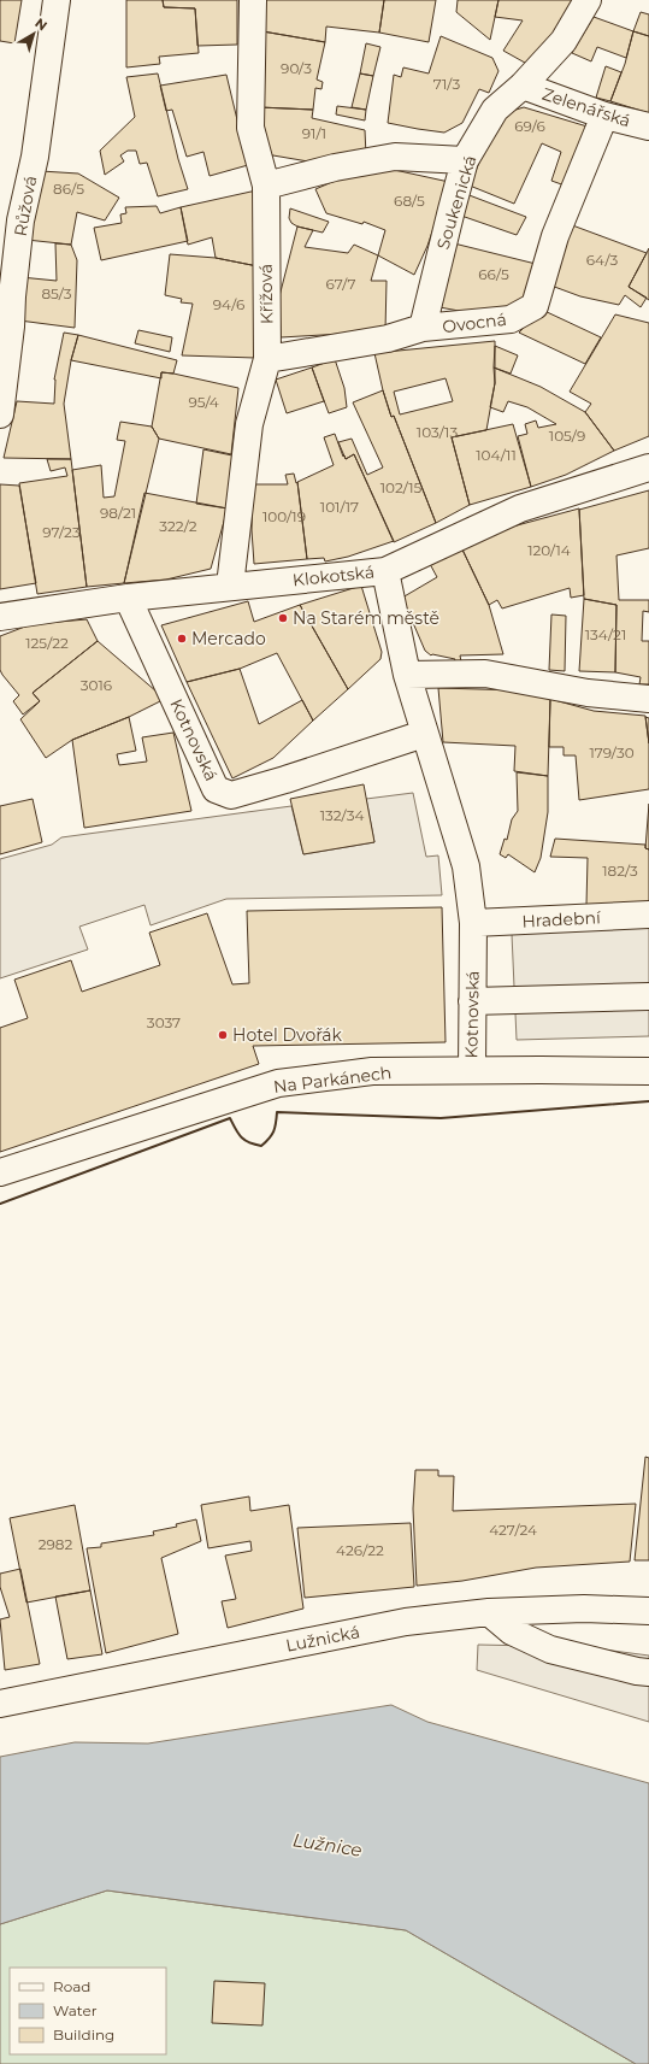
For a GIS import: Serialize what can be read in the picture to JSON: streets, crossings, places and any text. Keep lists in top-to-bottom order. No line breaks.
{"streets":{"street":["Zelenářská","Soukenická","Růžová","Křížová","Ovocná","Klokotská","Kotnovská","Hradební","Na Parkánech","Lužnická"]},"crossings":[["Zelenářská","Soukenická"],["Zelenářská","Ovocná"],["Soukenická","Ovocná"],["Křížová","Ovocná"],["Křížová","Klokotská"],["Klokotská","Kotnovská"],["Kotnovská","Hradební"],["Kotnovská","Na Parkánech"]],"water":["Lužnice"],"places":["Na Starém městě","Mercado","Hotel Dvořák"],"house_numbers":["90/3","71/3","69/6","91/1","86/5","68/5","64/3","66/5","67/7","85/3","94/6","95/4","103/13","105/9","104/11","102/15","101/17","98/21","100/19","322/2","97/23","120/14","134/21","125/22","3016","179/30","132/34","182/3","3037","427/24","2982","426/22"],"legend":["Road","Water","Building"],"north":"top right"}
